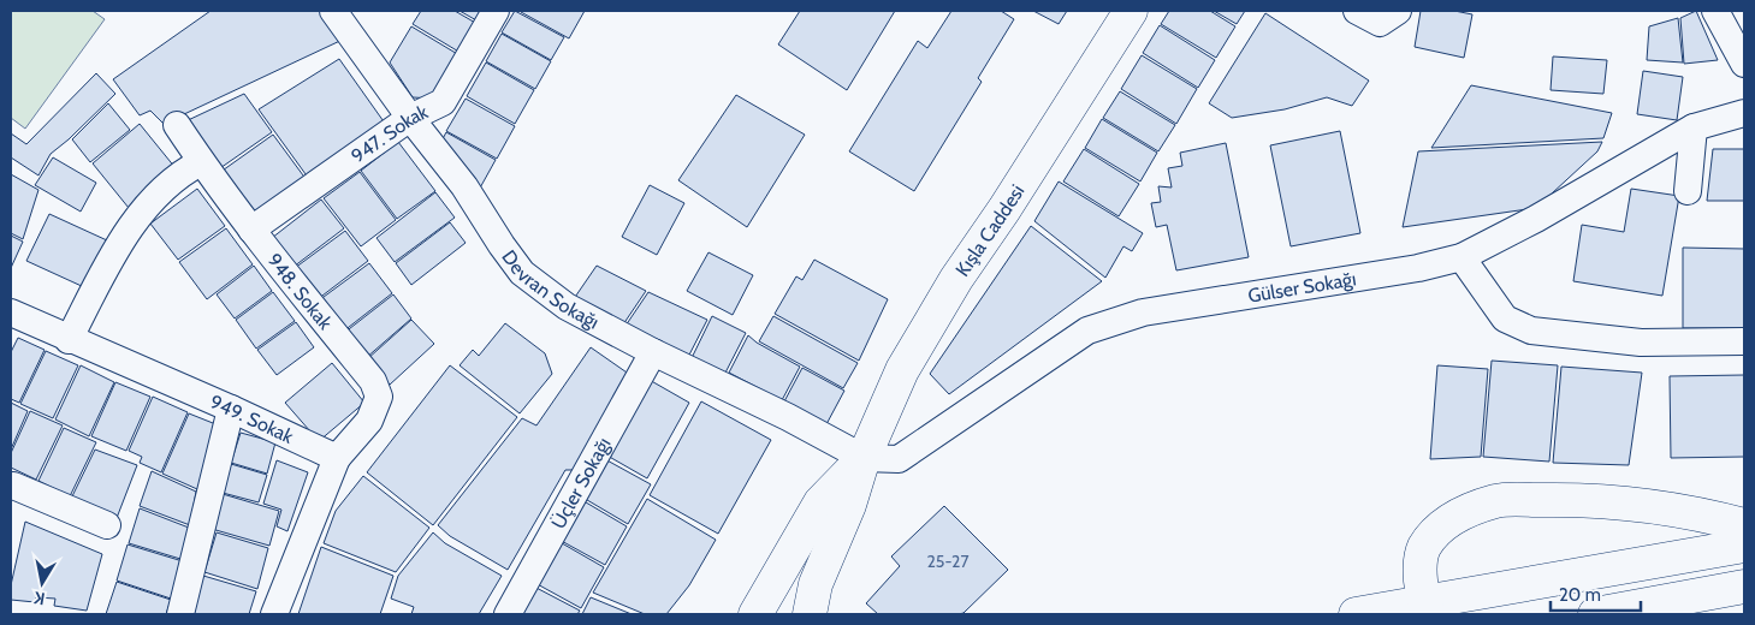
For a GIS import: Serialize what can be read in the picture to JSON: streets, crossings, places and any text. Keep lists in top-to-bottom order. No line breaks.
{"streets":{"main road":["Kışla Caddesi"],"street":["947. Sokak","Devran Sokağı","Gülser Sokağı","948. Sokak","949. Sokak","Üçler Sokağı"]},"crossings":[["947. Sokak","Devran Sokağı"],["947. Sokak","948. Sokak"],["Kışla Caddesi","Devran Sokağı"],["Kışla Caddesi","Gülser Sokağı"],["Devran Sokağı","Gülser Sokağı"],["Devran Sokağı","Üçler Sokağı"],["948. Sokak","949. Sokak"]],"house_numbers":["25-27"],"scale_bar":"20 m","north":"bottom"}
